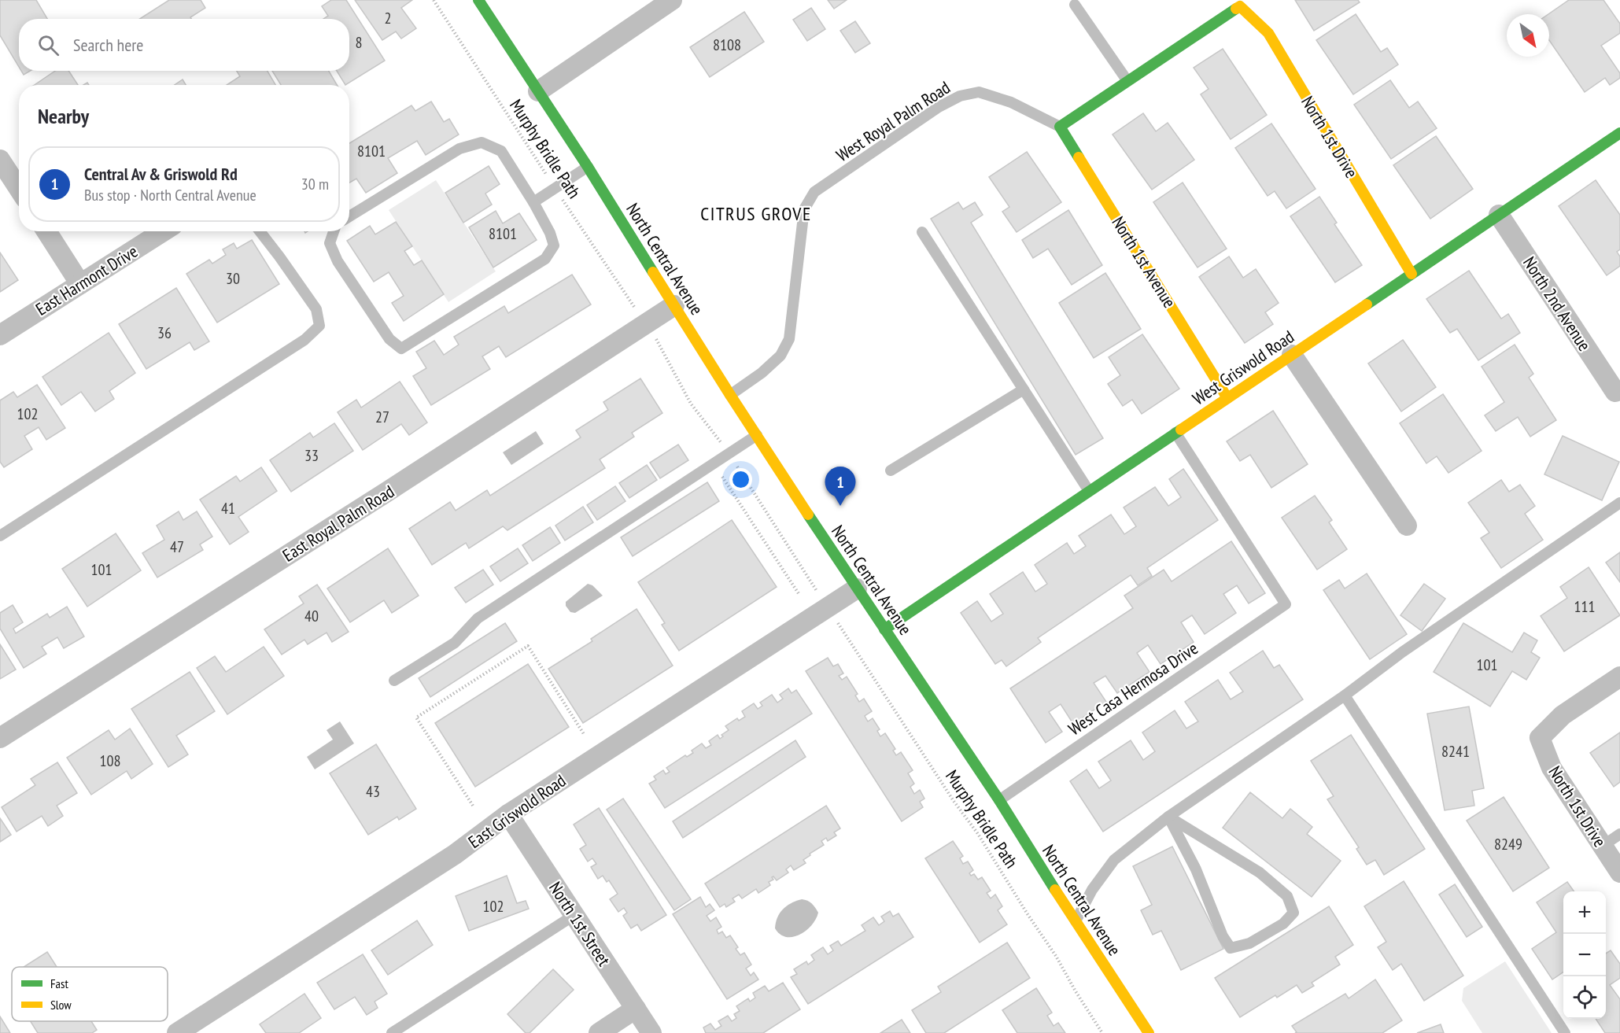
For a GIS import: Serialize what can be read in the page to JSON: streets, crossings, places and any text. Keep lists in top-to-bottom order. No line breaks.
{"streets":{"street":["North 1st Drive","North Central Avenue","North 1st Avenue","East Harmont Drive","North 2nd Avenue","West Griswold Road","East Royal Palm Road","East Griswold Road","North 1st Street"],"lane":["West Royal Palm Road","West Casa Hermosa Drive"],"path":["Murphy Bridle Path"]},"crossings":[["West Royal Palm Road","North Central Avenue"],["West Royal Palm Road","North 1st Avenue"],["North 1st Drive","West Griswold Road"],["North Central Avenue","West Griswold Road"],["North Central Avenue","East Royal Palm Road"],["North Central Avenue","West Casa Hermosa Drive"],["North Central Avenue","East Griswold Road"],["North 1st Avenue","West Griswold Road"],["North 2nd Avenue","West Griswold Road"],["West Griswold Road","West Casa Hermosa Drive"],["East Griswold Road","North 1st Street"]],"districts":["CITRUS GROVE"],"house_numbers":["2","8","8108","8101","8101","30","36","102","27","33","41","47","101","111","40","101","8241","108","43","8249","102"],"legend":["Fast","Slow"],"north":"bottom right","page":{"search":"Search here","heading":"Nearby","list":[{"mark":"1","name":"Central Av & Griswold Rd","note":"Bus stop · North Central Avenue","value":"30 m"}],"pins":"1","map_buttons":["+","−"]}}
